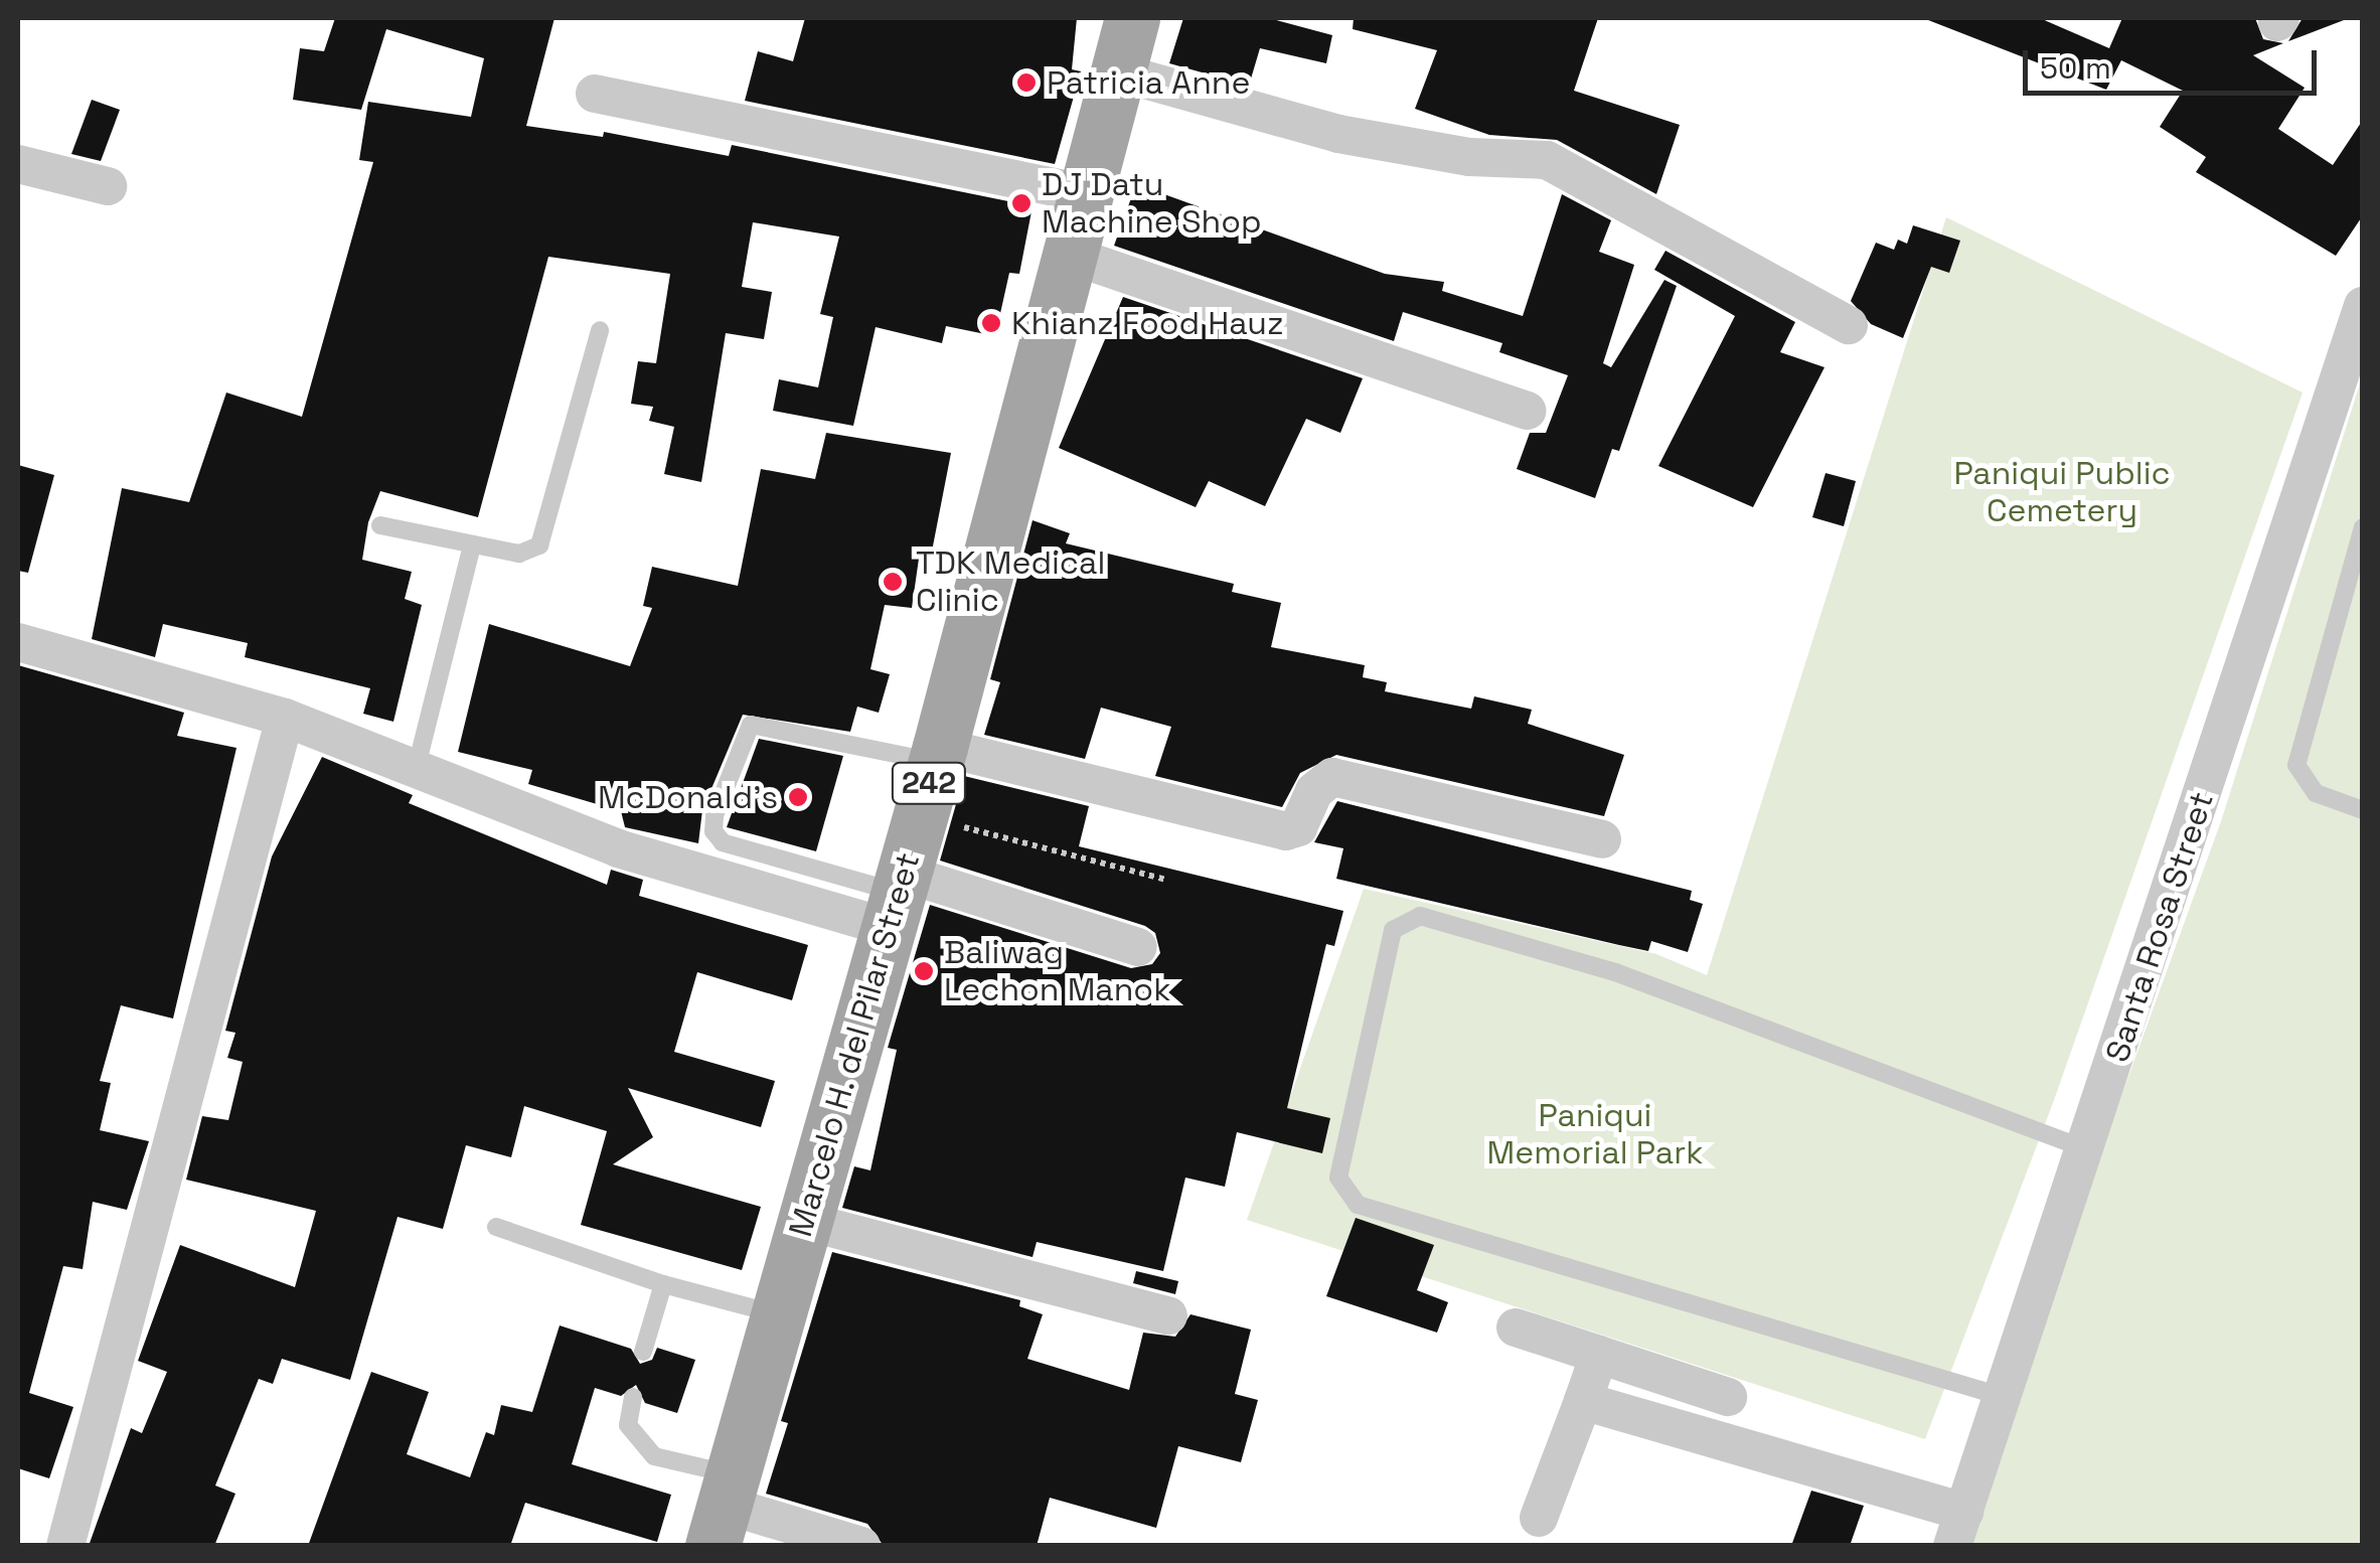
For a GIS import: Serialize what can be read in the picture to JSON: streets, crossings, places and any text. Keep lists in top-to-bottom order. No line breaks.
{"streets":{"main road":["242","Marcelo H. del Pilar Street"],"street":["Santa Rosa Street"]},"parks":["Paniqui Public Cemetery","Paniqui Memorial Park"],"places":["Patricia Anne","DJ Datu Machine Shop","Khianz Food Hauz","TDK Medical Clinic","McDonald's","Baliwag Lechon Manok"],"scale_bar":"50 m"}
